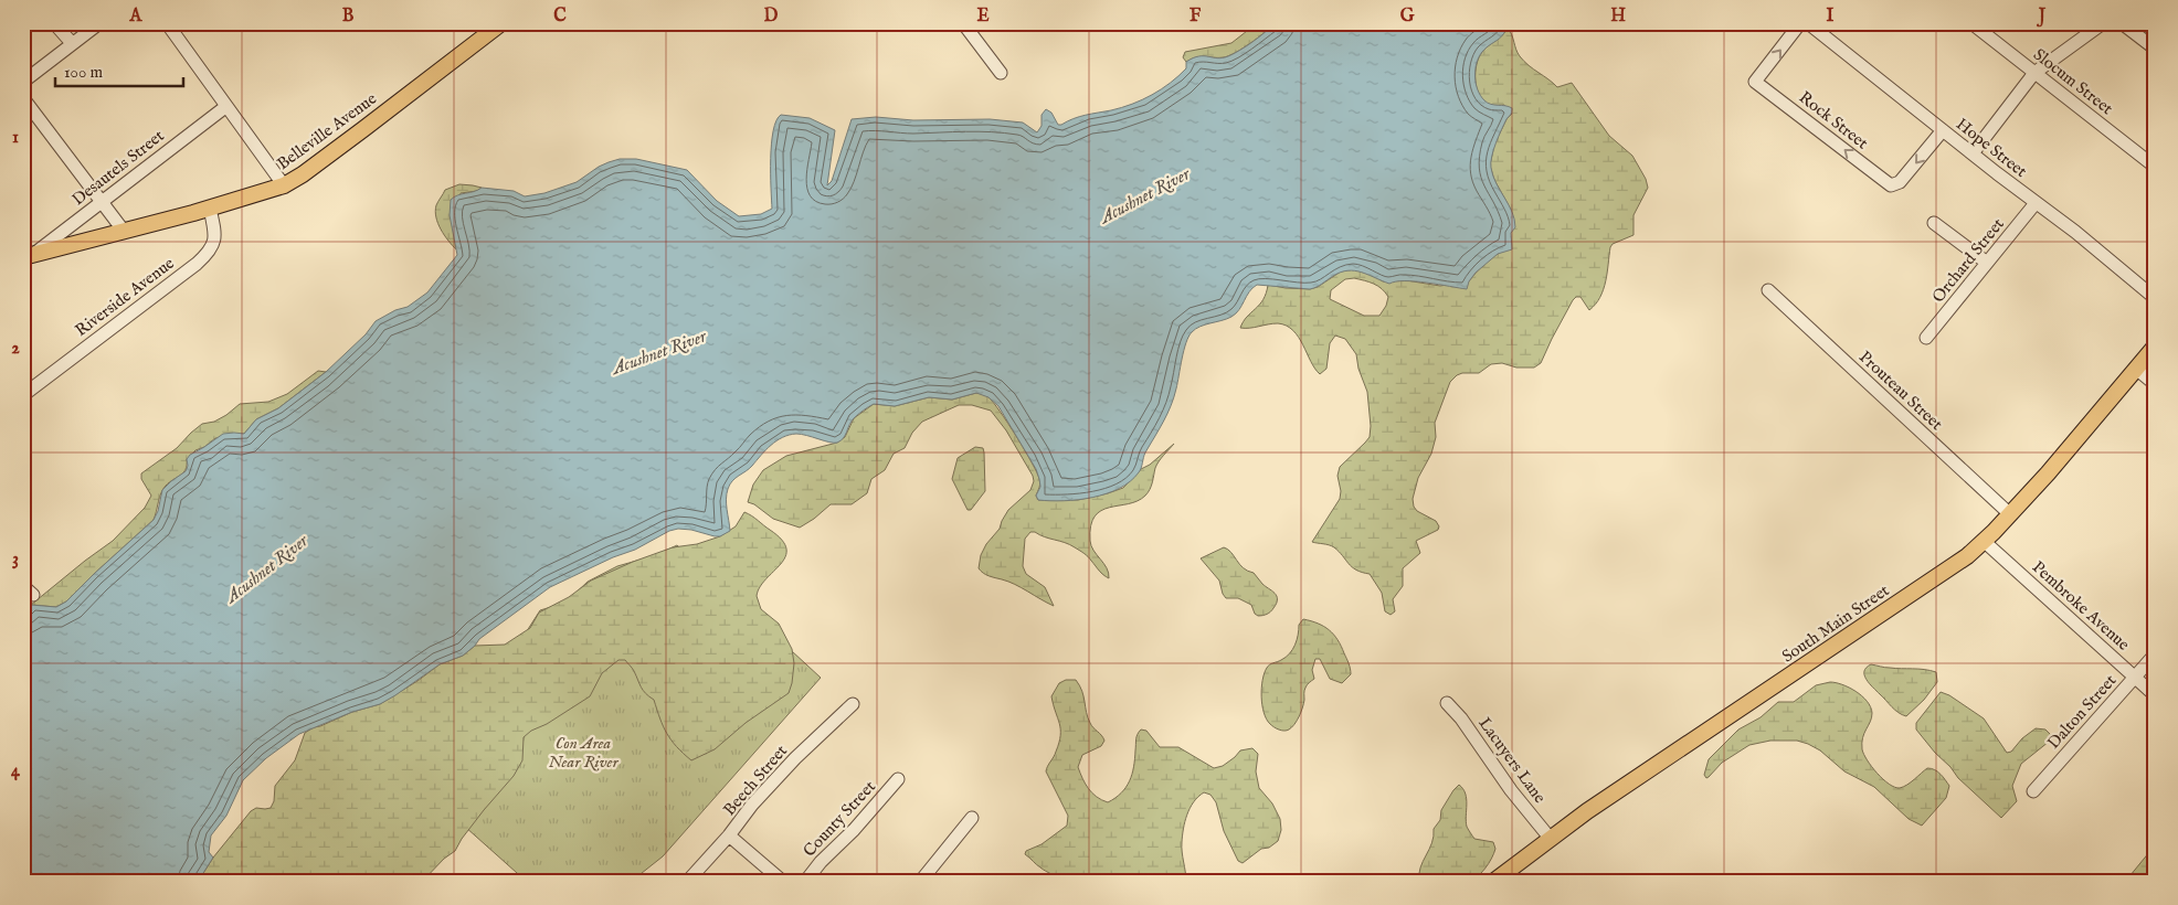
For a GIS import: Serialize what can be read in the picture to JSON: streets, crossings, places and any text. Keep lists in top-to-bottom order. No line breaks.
{"streets":{"main road":["Belleville Avenue","South Main Street"],"street":["Slocum Street","Rock Street","Hope Street","Desautels Street","Orchard Street","Riverside Avenue","Prouteau Street","Pembroke Avenue","Dalton Street","Lacuyers Lane","Beech Street","County Street"]},"crossings":[["Rock Street","Hope Street"],["Belleville Avenue","Desautels Street"],["Belleville Avenue","Riverside Avenue"],["Hope Street","Orchard Street"],["Prouteau Street","South Main Street"],["Pembroke Avenue","South Main Street"],["Pembroke Avenue","Dalton Street"],["South Main Street","Lacuyers Lane"]],"water":["Acushnet River"],"parks":["Con Area Near River"],"scale_bar":"100 m","grid":{"columns":["A","B","C","D","E","F","G","H","I","J"],"rows":["1","2","3","4"]}}
